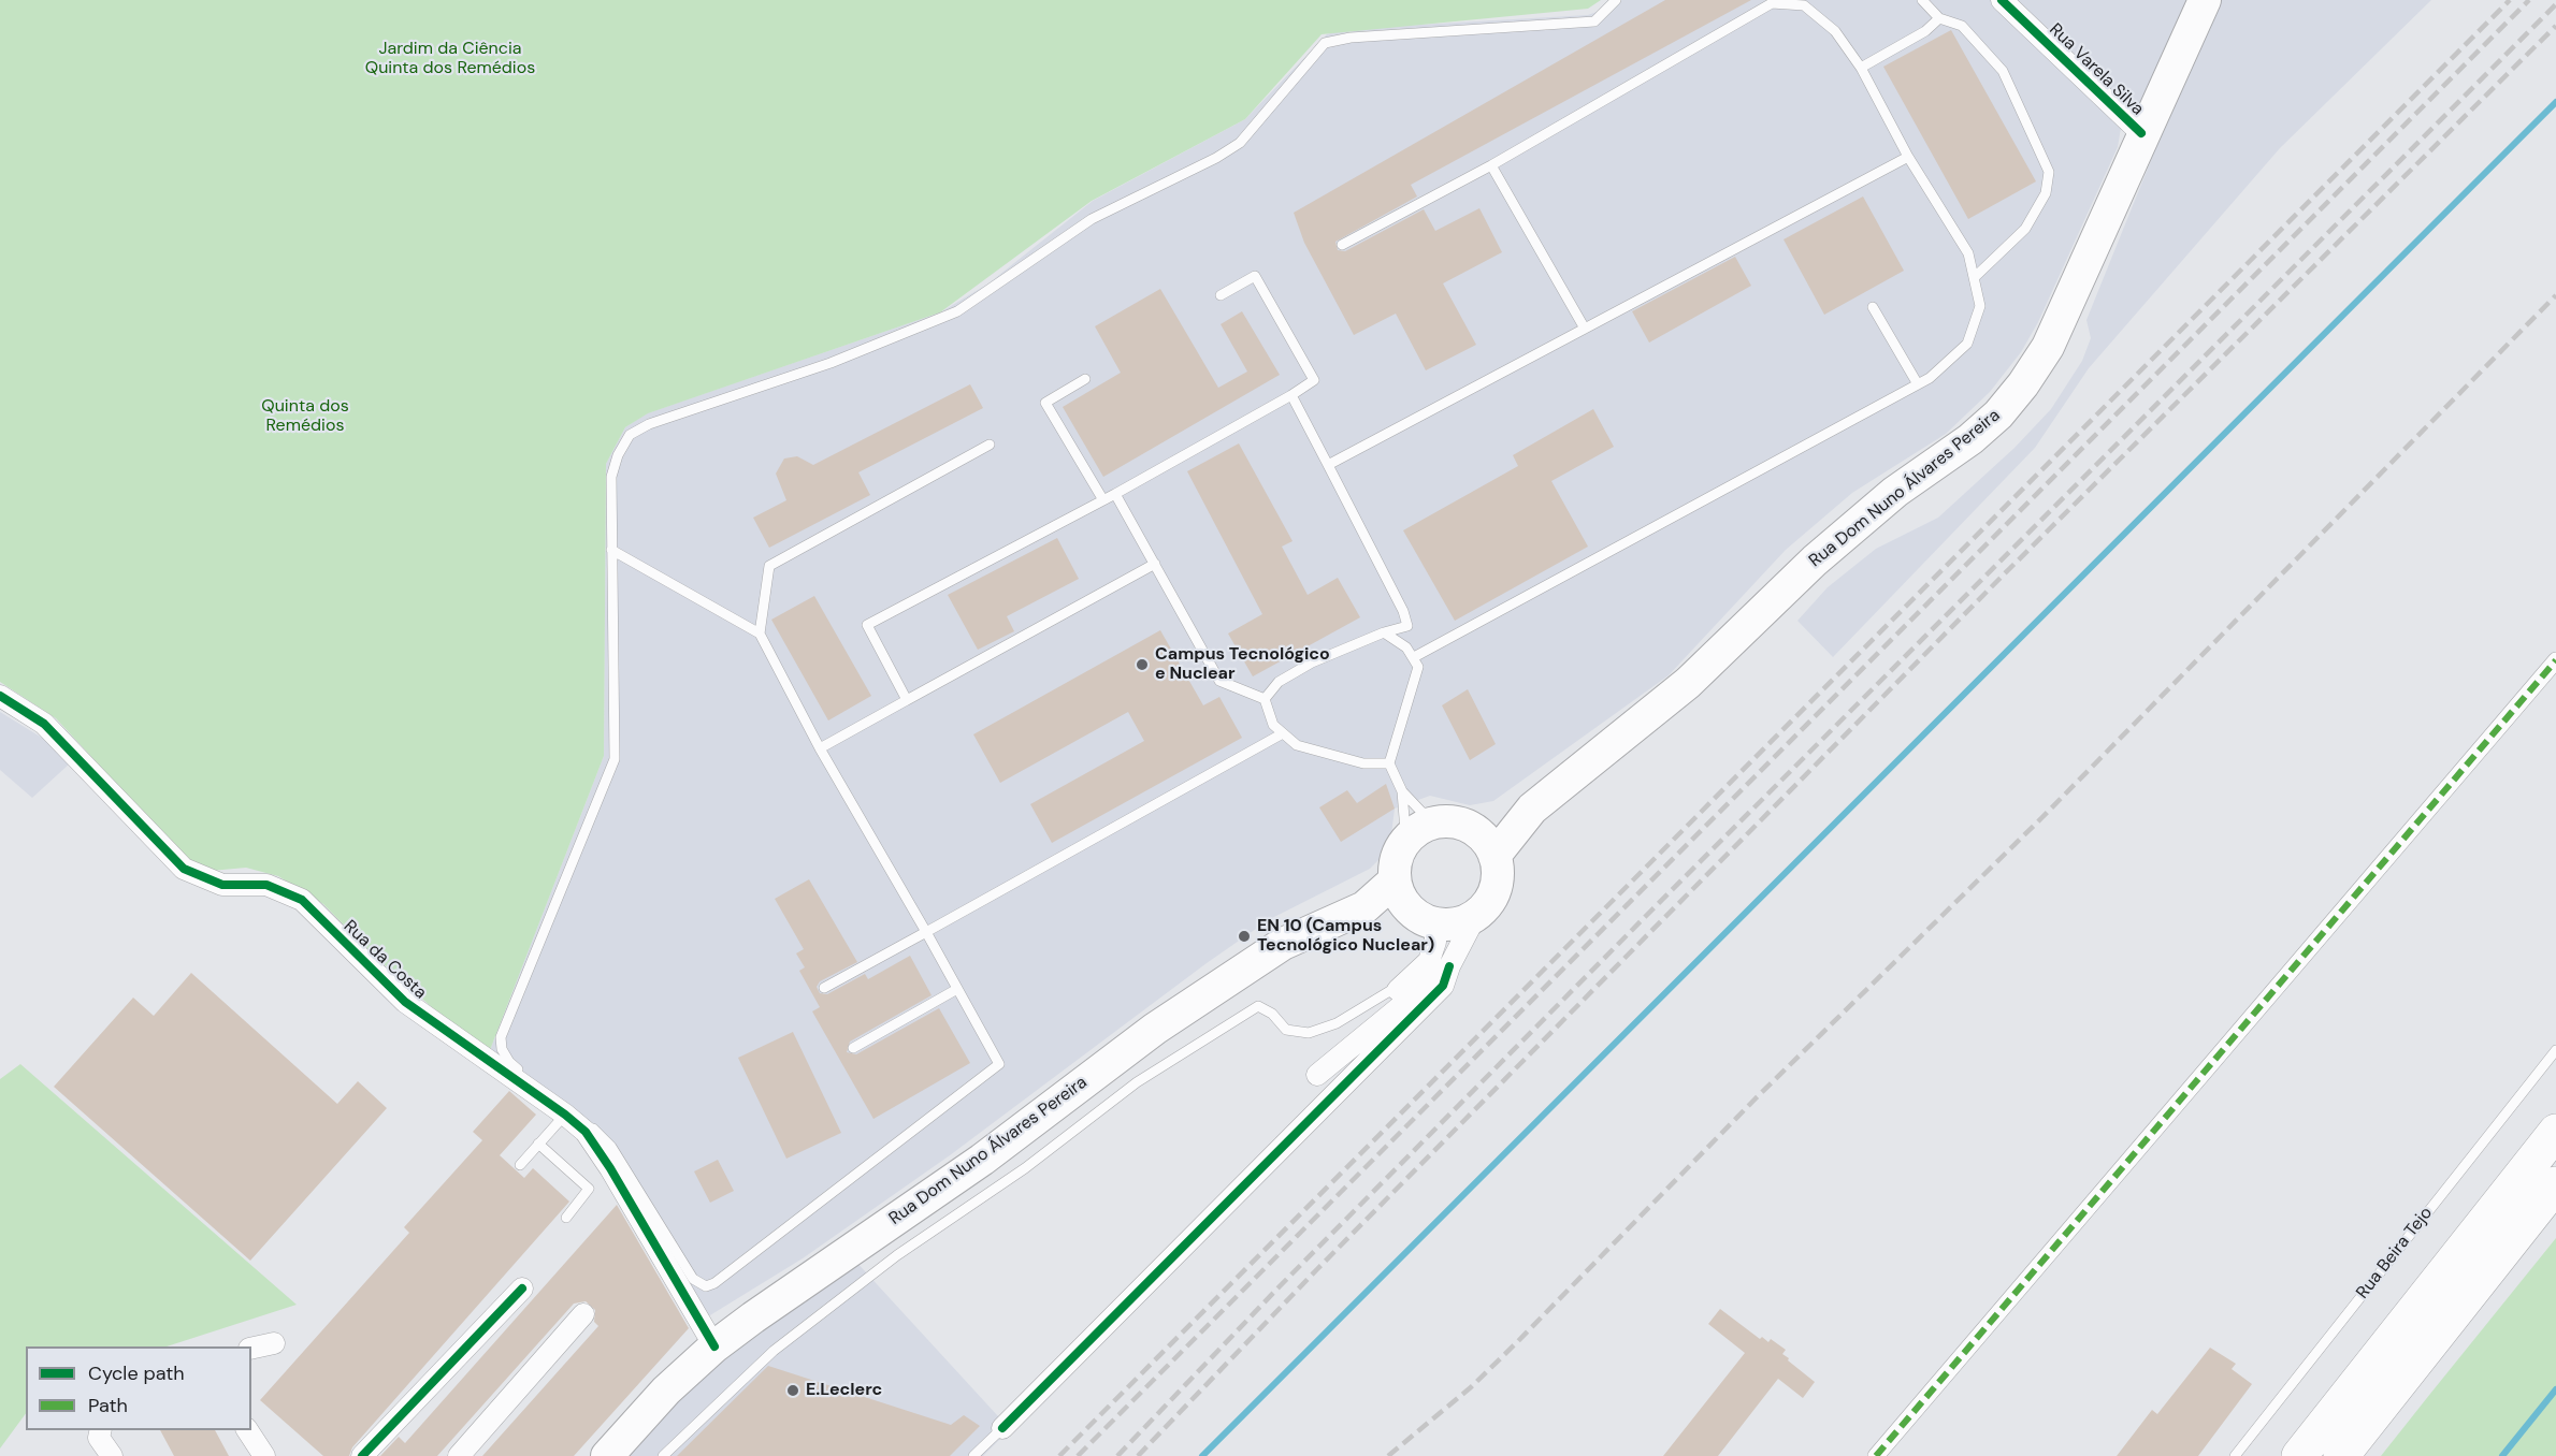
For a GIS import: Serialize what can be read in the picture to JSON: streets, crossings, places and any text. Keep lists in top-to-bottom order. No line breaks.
{"streets":{"main road":["Rua Dom Nuno Álvares Pereira"],"street":["Rua Varela Silva","Rua da Costa"],"lane":["Rua Beira Tejo"]},"crossings":[["Rua Varela Silva","Rua Dom Nuno Álvares Pereira"],["Rua Dom Nuno Álvares Pereira","Rua da Costa"]],"parks":["Jardim da Ciência Quinta dos Remédios","Quinta dos Remédios"],"places":["Campus Tecnológico e Nuclear","EN 10 (Campus Tecnológico Nuclear)","E.Leclerc"],"legend":["Cycle path","Path"]}
